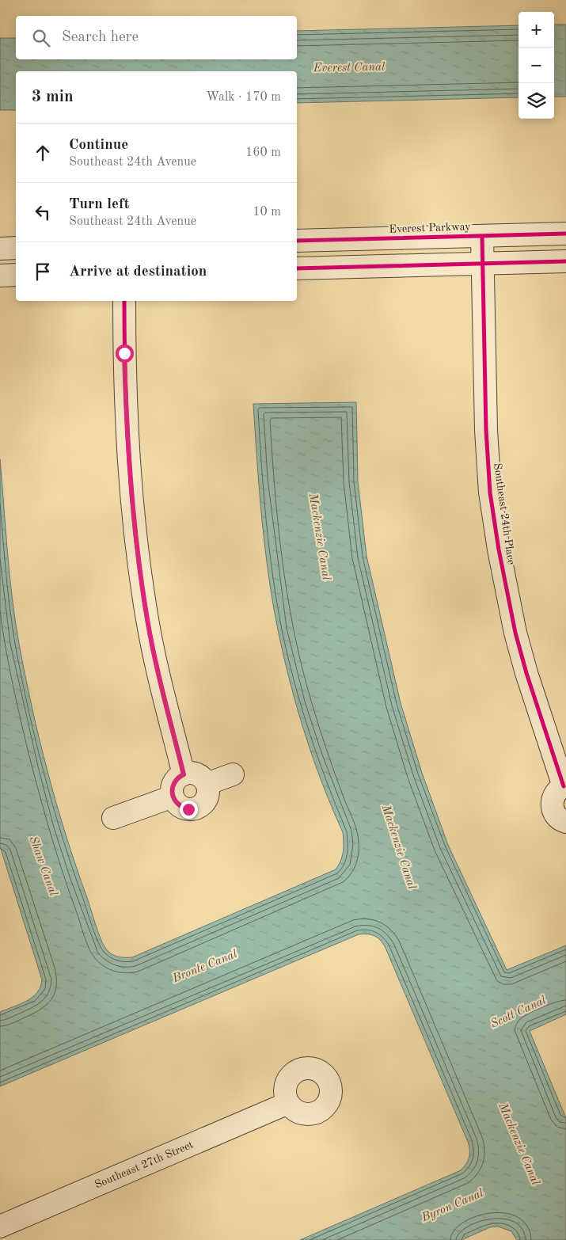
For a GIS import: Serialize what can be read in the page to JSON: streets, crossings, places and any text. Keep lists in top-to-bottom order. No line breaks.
{"streets":{"street":["Everest Parkway","Southeast 24th Place","Southeast 27th Street"]},"crossings":[["Everest Parkway","Southeast 24th Place"]],"water":["Everest Canal","Mackenzie Canal","Shaw Canal","Bronte Canal","Scott Canal","Byron Canal"],"page":{"map_buttons":["+","−"],"search":"Search here","heading":["3 min","Walk · 170 m"],"list":[["Continue","Southeast 24th Avenue","160 m"],["Turn left","Southeast 24th Avenue","10 m"],"Arrive at destination"]}}
